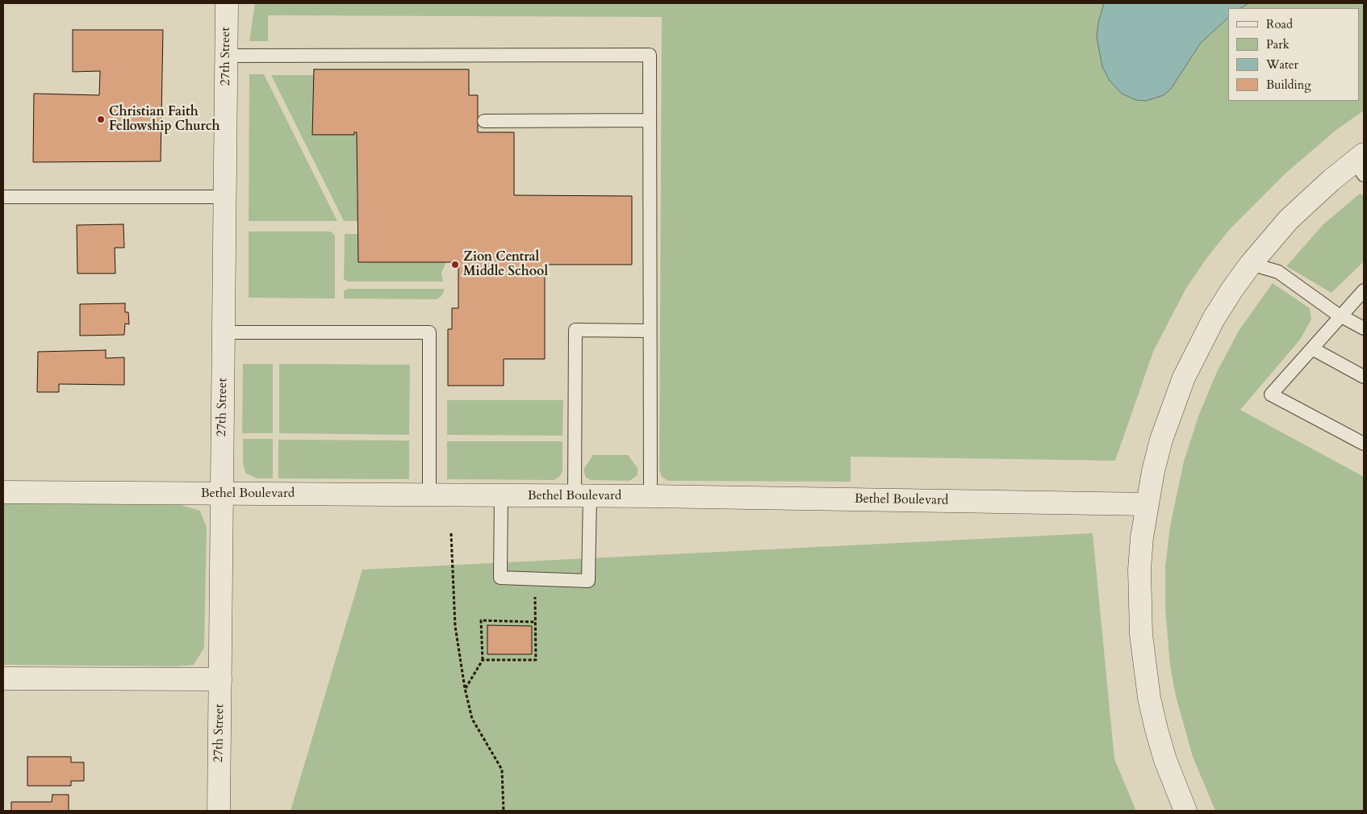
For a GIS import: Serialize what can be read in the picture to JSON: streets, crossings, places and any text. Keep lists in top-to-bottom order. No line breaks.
{"streets":{"street":["27th Street","Bethel Boulevard"]},"crossings":[["27th Street","Bethel Boulevard"]],"places":["Christian Faith Fellowship Church","Zion Central Middle School"],"legend":["Road","Park","Water","Building"]}
